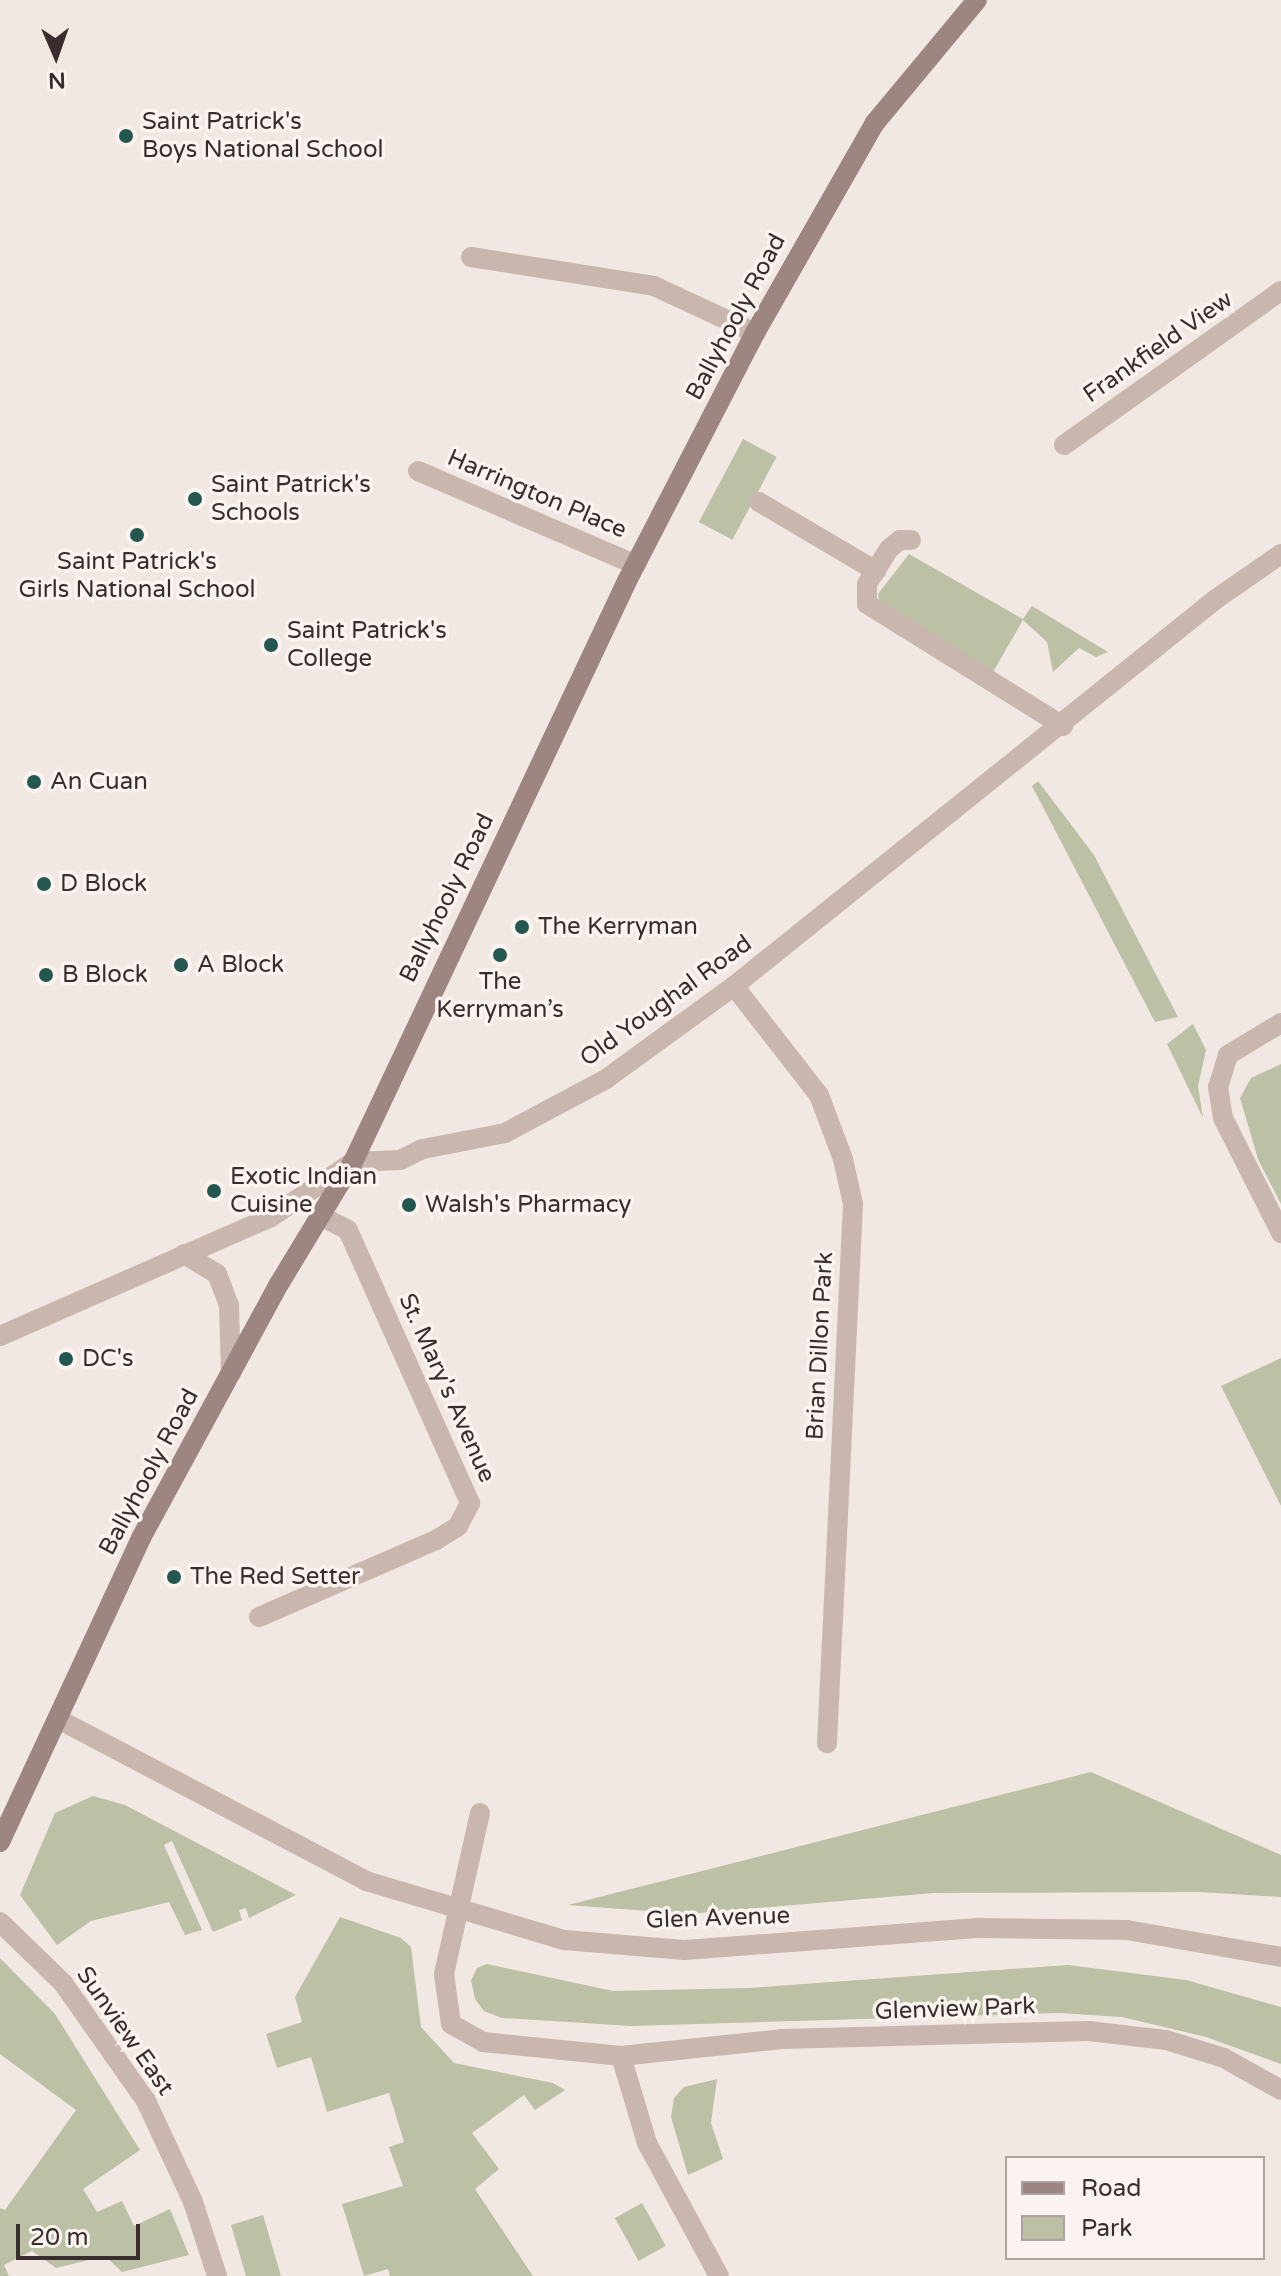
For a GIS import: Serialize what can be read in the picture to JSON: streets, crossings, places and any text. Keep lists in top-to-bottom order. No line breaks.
{"streets":{"main road":["Ballyhooly Road"],"street":["Frankfield View","Harrington Place","Old Youghal Road","Brian Dillon Park","St. Mary's Avenue","Glen Avenue","Glenview Park","Sunview East"]},"crossings":[["Ballyhooly Road","Harrington Place"],["Ballyhooly Road","Old Youghal Road"],["Ballyhooly Road","St. Mary's Avenue"],["Ballyhooly Road","Glen Avenue"],["Old Youghal Road","Brian Dillon Park"],["Glen Avenue","Glenview Park"]],"places":["Saint Patrick's Boys National School","Saint Patrick's Schools","Saint Patrick's Girls National School","Saint Patrick's College","An Cuan","D Block","The Kerryman","The Kerryman’s","A Block","B Block","Exotic Indian Cuisine","Walsh's Pharmacy","DC's","The Red Setter"],"legend":["Road","Park"],"scale_bar":"20 m","north":"bottom"}
